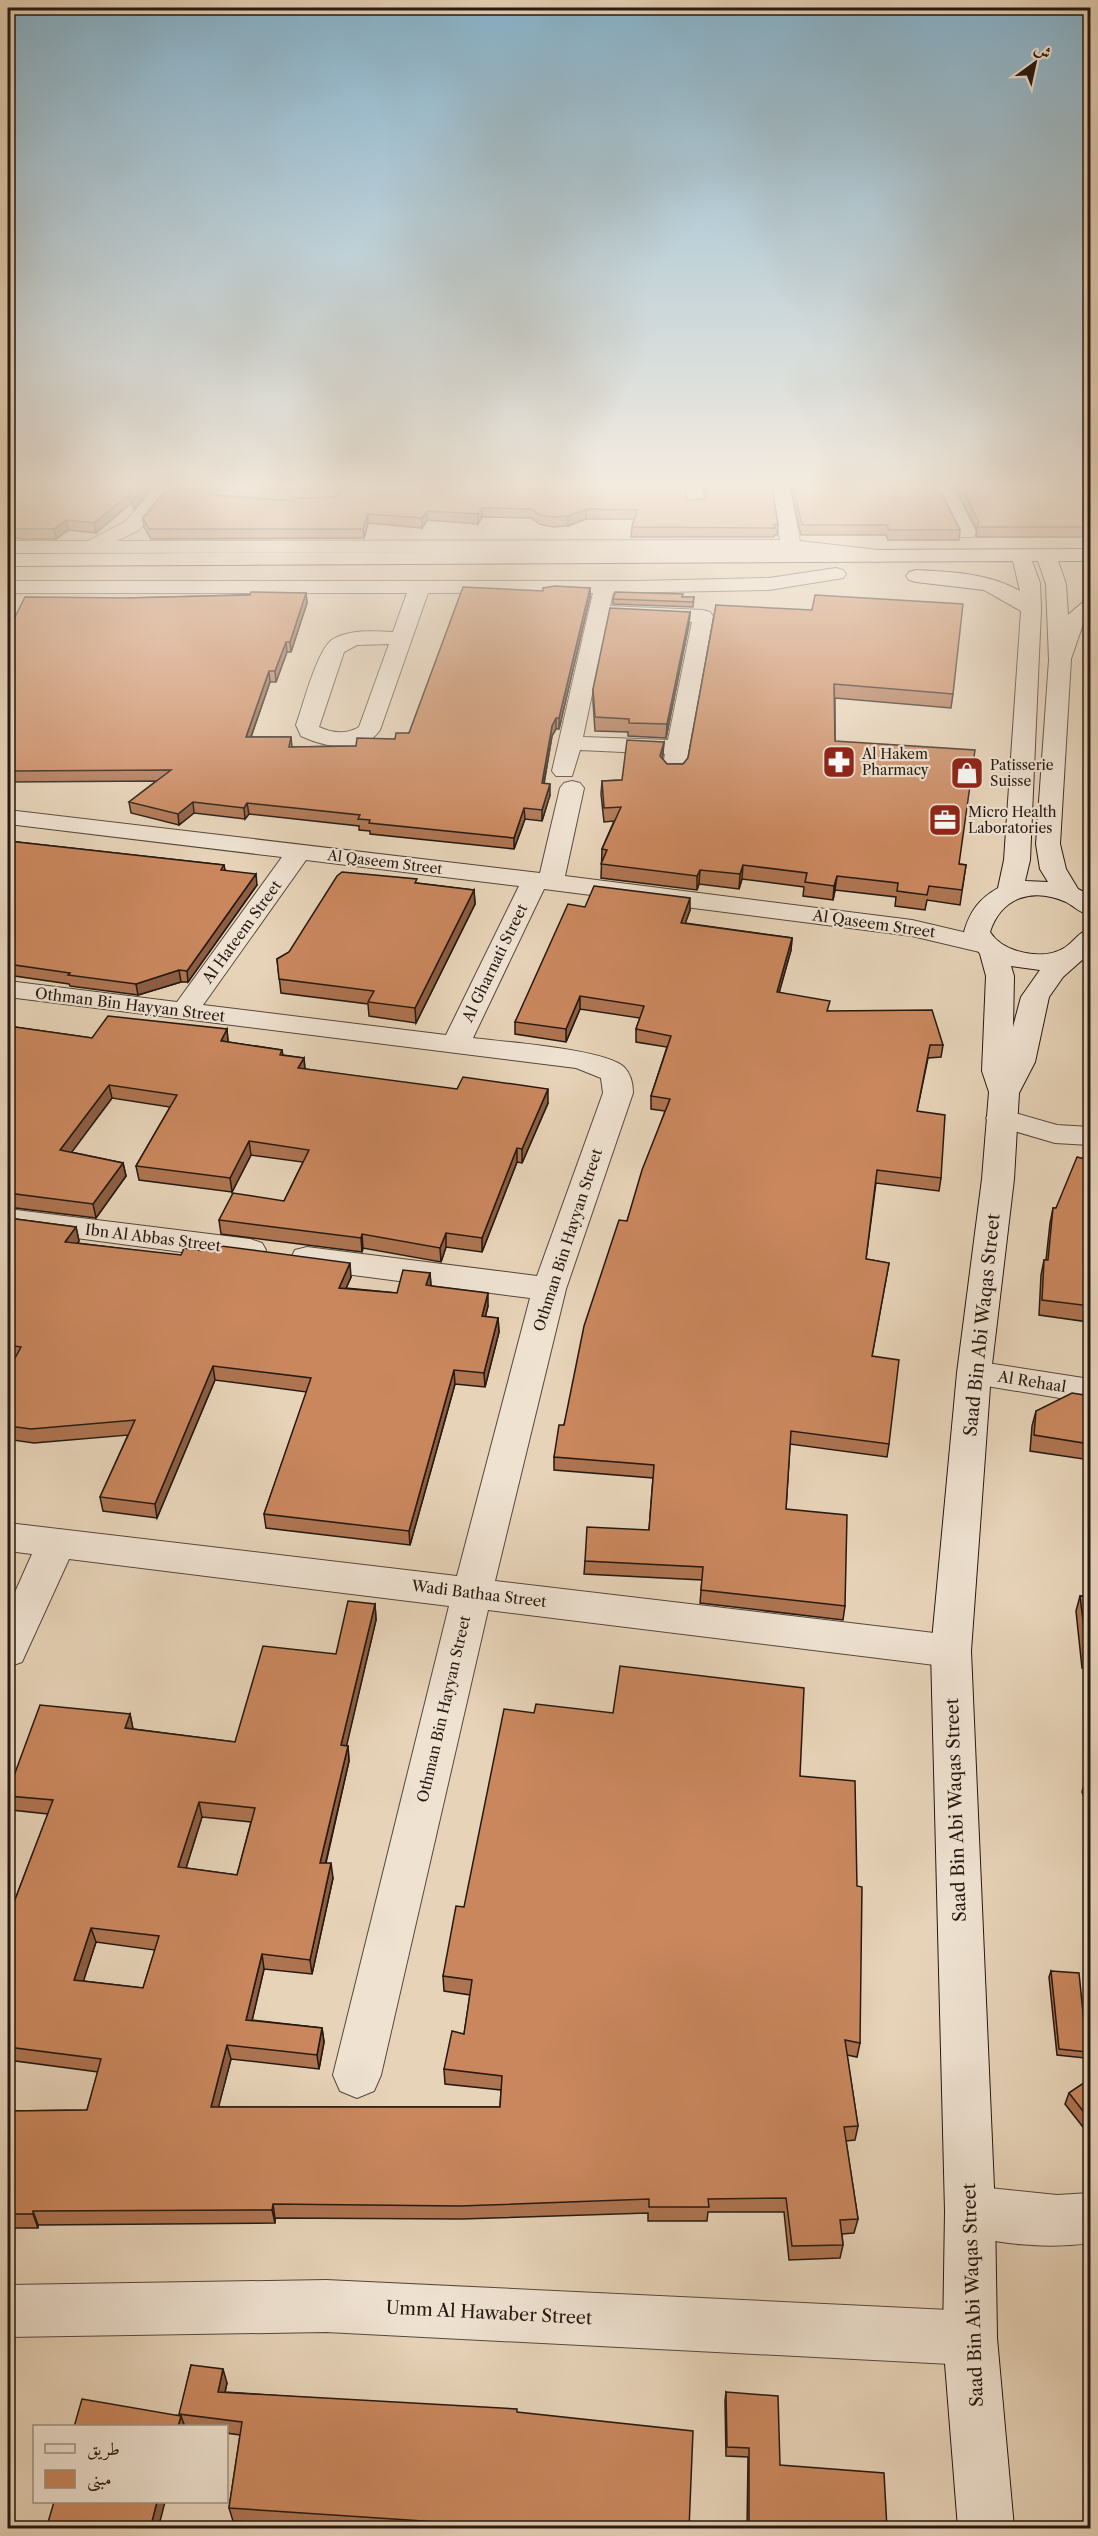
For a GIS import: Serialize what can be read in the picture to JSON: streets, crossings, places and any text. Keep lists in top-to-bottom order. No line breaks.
{"streets":{"street":["Al Qaseem Street","Al Hateem Street","Al Gharnati Street","Othman Bin Hayyan Street","Ibn Al Abbas Street","Saad Bin Abi Waqas Street","Al Rehaal","Wadi Bathaa Street","Umm Al Hawaber Street"]},"crossings":[["Al Qaseem Street","Al Hateem Street"],["Al Qaseem Street","Al Gharnati Street"],["Al Qaseem Street","Saad Bin Abi Waqas Street"],["Al Hateem Street","Othman Bin Hayyan Street"],["Al Gharnati Street","Othman Bin Hayyan Street"],["Othman Bin Hayyan Street","Ibn Al Abbas Street"],["Othman Bin Hayyan Street","Wadi Bathaa Street"],["Saad Bin Abi Waqas Street","Al Rehaal"],["Saad Bin Abi Waqas Street","Wadi Bathaa Street"],["Saad Bin Abi Waqas Street","Umm Al Hawaber Street"]],"places":{"pharmacy":["Al Hakem Pharmacy"],"shop":["Patisserie Suisse"],"office":["Micro Health Laboratories"]},"legend":["طريق","مبنى"],"north":"top right"}
